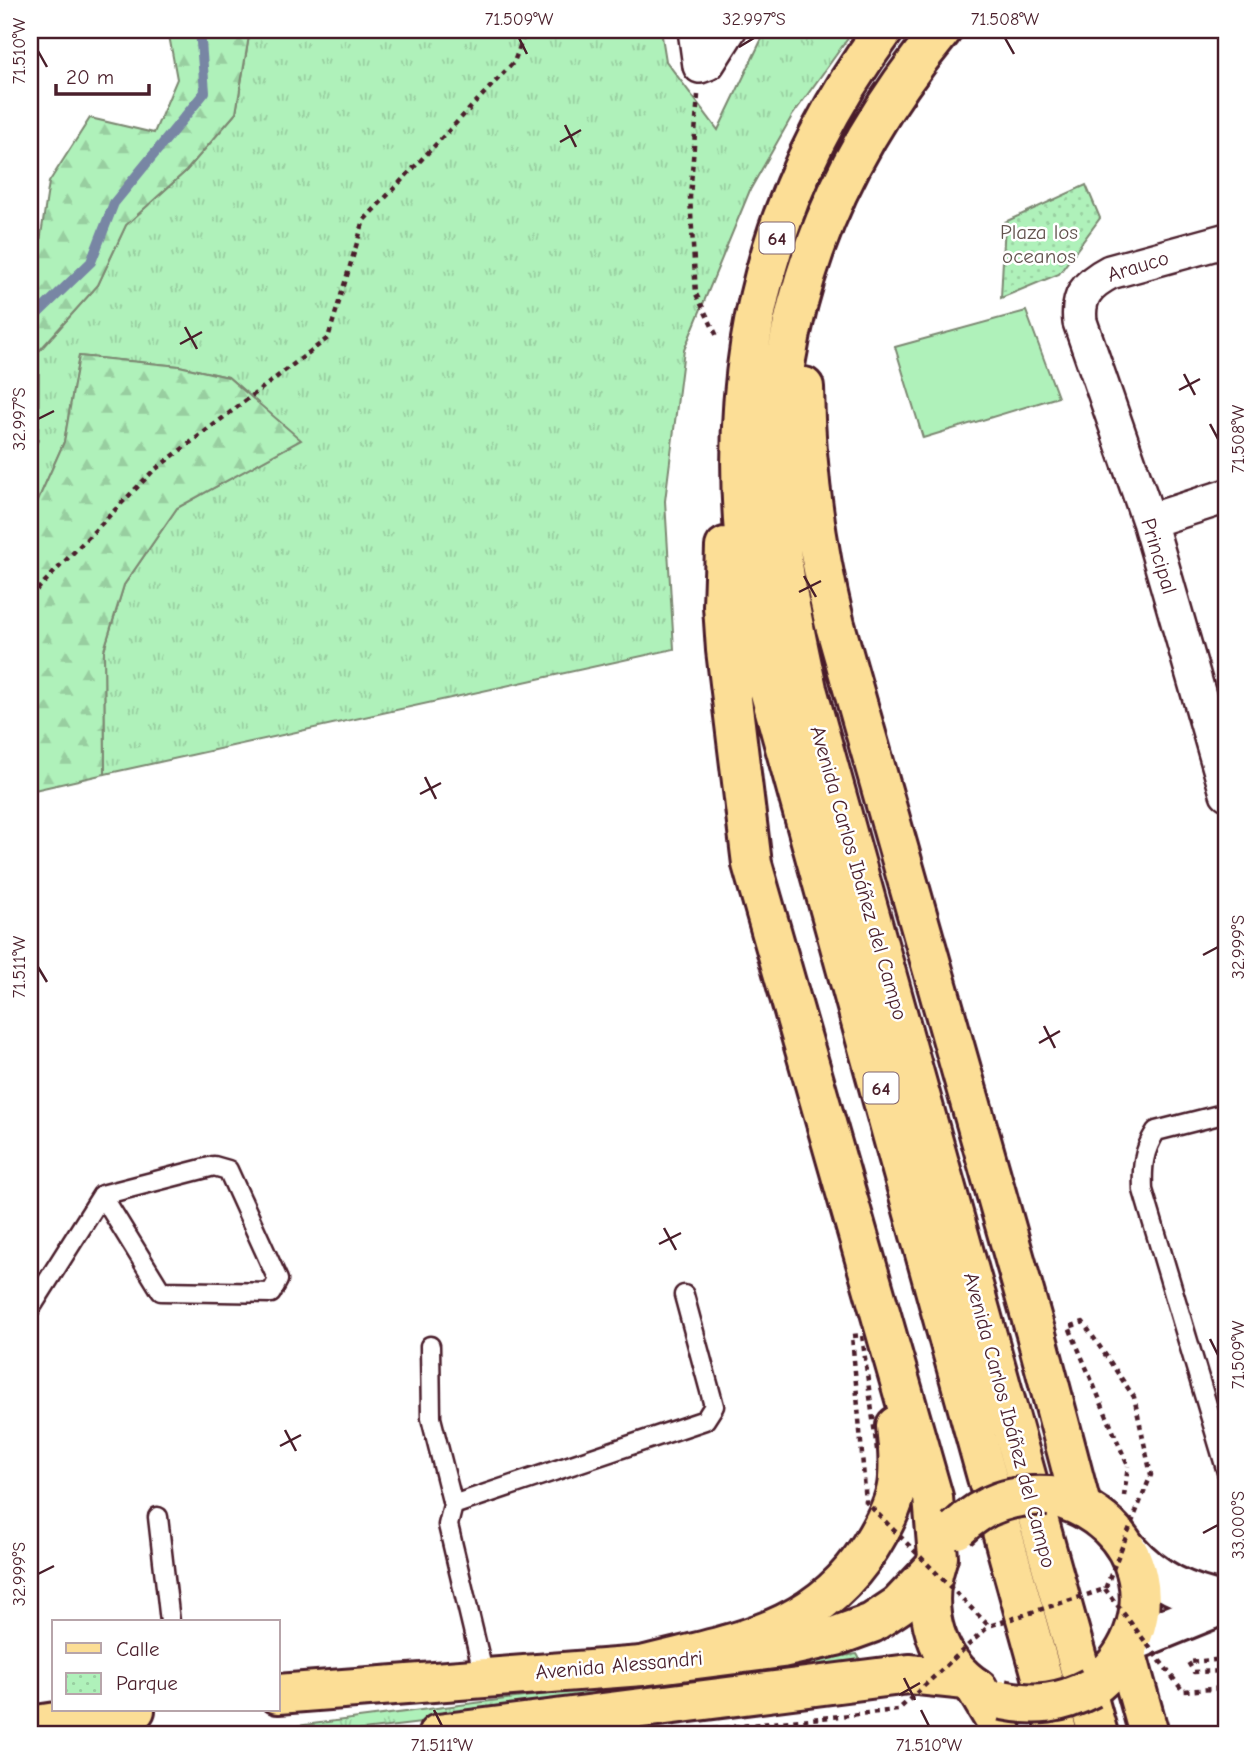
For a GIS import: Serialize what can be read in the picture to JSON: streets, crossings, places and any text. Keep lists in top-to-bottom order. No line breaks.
{"streets":{"main road":["64","Avenida Carlos Ibáñez del Campo","Avenida Alessandri"],"street":["Arauco","Principal"]},"crossings":[["Arauco","Principal"]],"parks":["Plaza los oceanos"],"legend":["Calle","Parque"],"scale_bar":"20 m","coordinates":["71.509°W","32.997°S","71.508°W","71.510°W","32.999°S","71.511°W","33.000°S"]}
